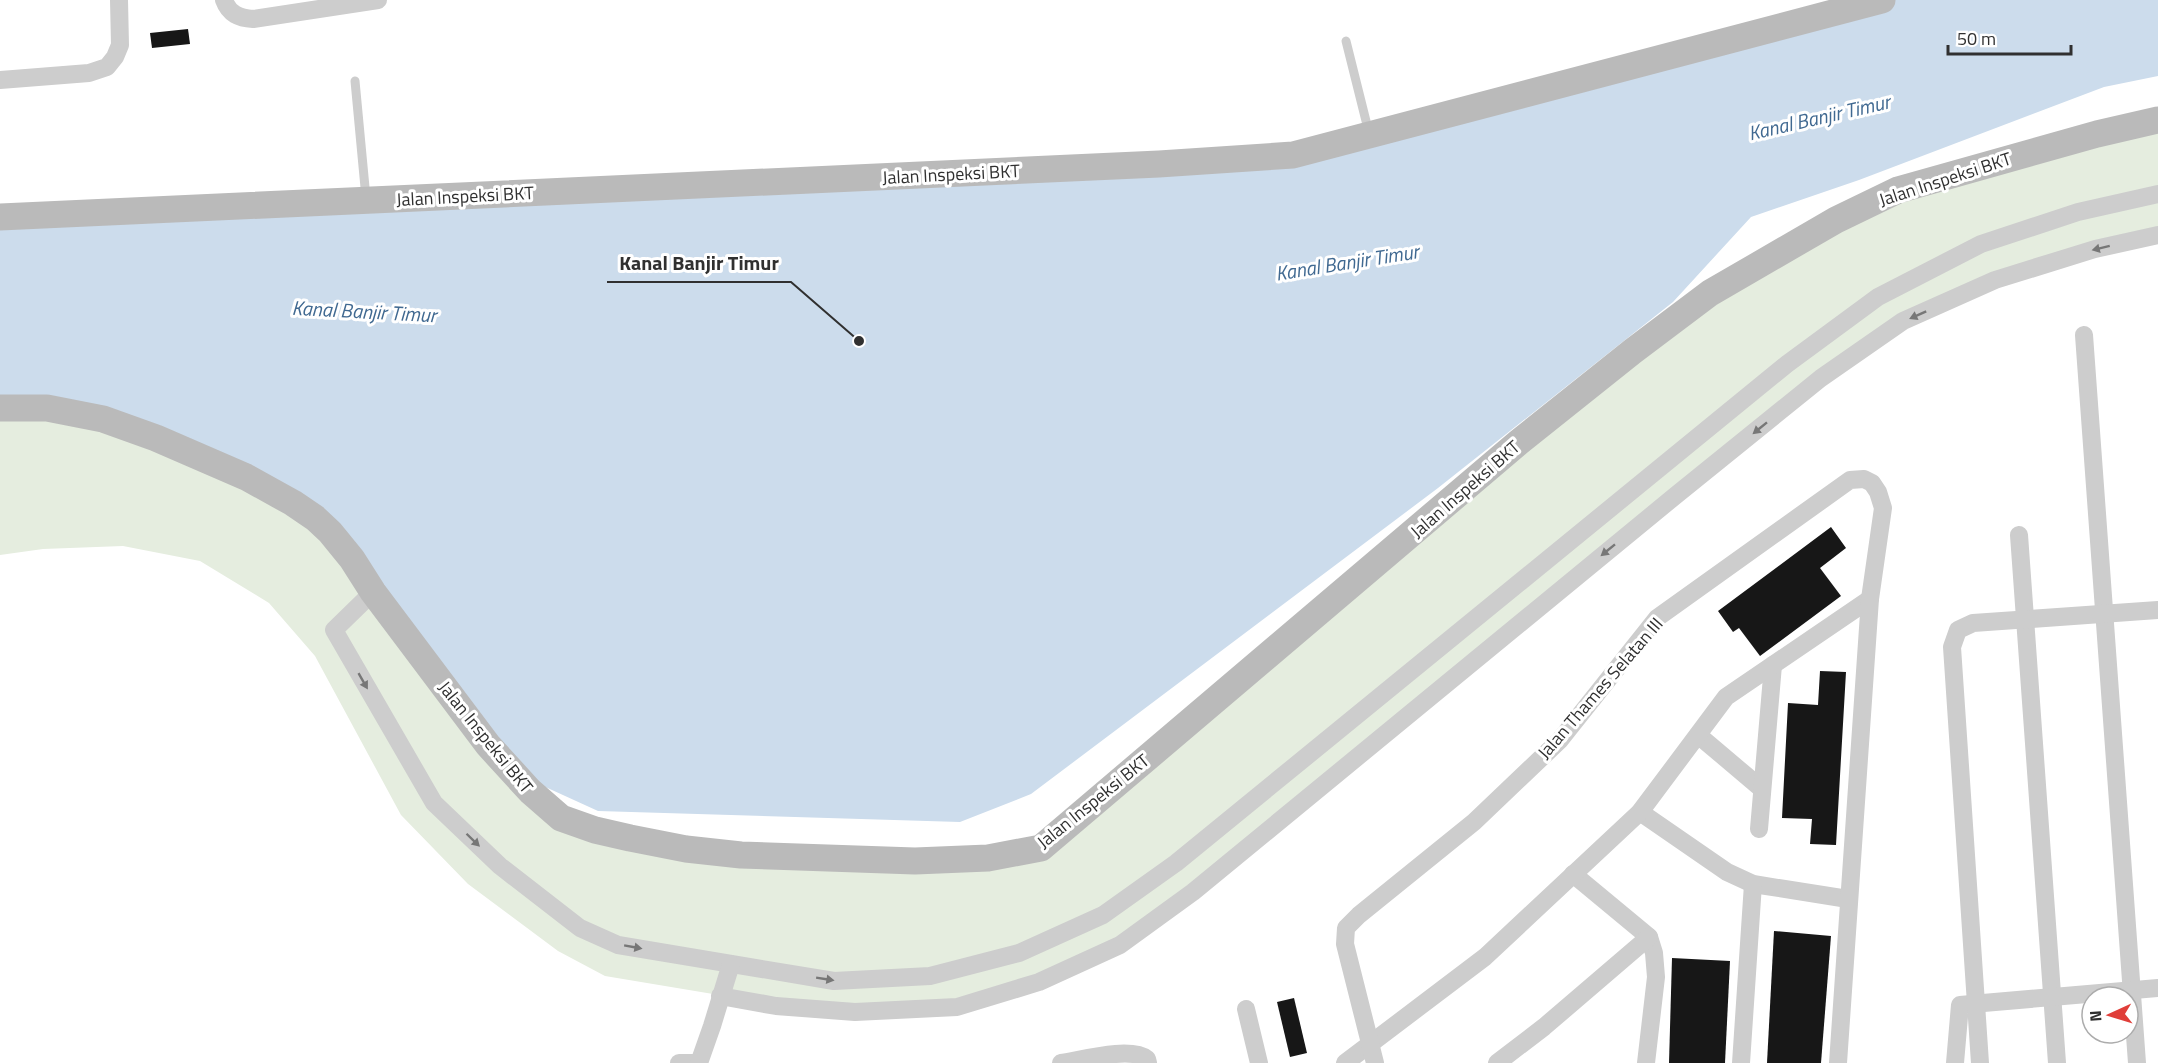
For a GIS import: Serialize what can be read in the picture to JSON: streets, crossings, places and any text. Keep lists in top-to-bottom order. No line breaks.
{"streets":{"street":["Jalan Inspeksi BKT","Jalan Thames Selatan III"]},"water":["Kanal Banjir Timur"],"places":["Kanal Banjir Timur"],"scale_bar":"50 m","north":"left"}
